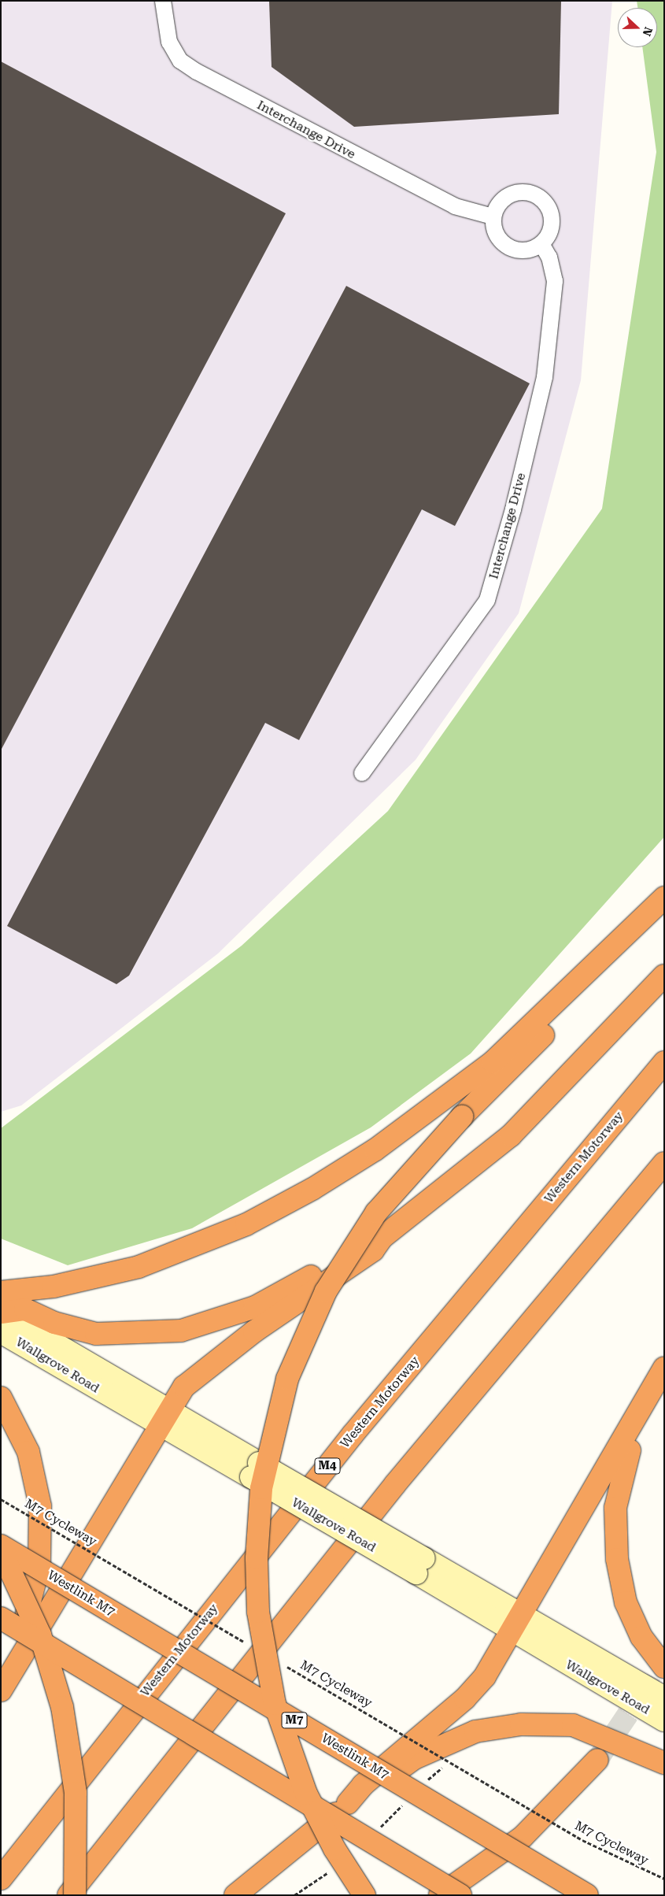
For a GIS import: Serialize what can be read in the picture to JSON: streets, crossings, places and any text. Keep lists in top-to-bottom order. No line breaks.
{"streets":{"highway":["Western Motorway","M4","Westlink M7","M7"],"main road":["Wallgrove Road"],"street":["Interchange Drive"],"path":["M7 Cycleway"]},"north":"right"}
